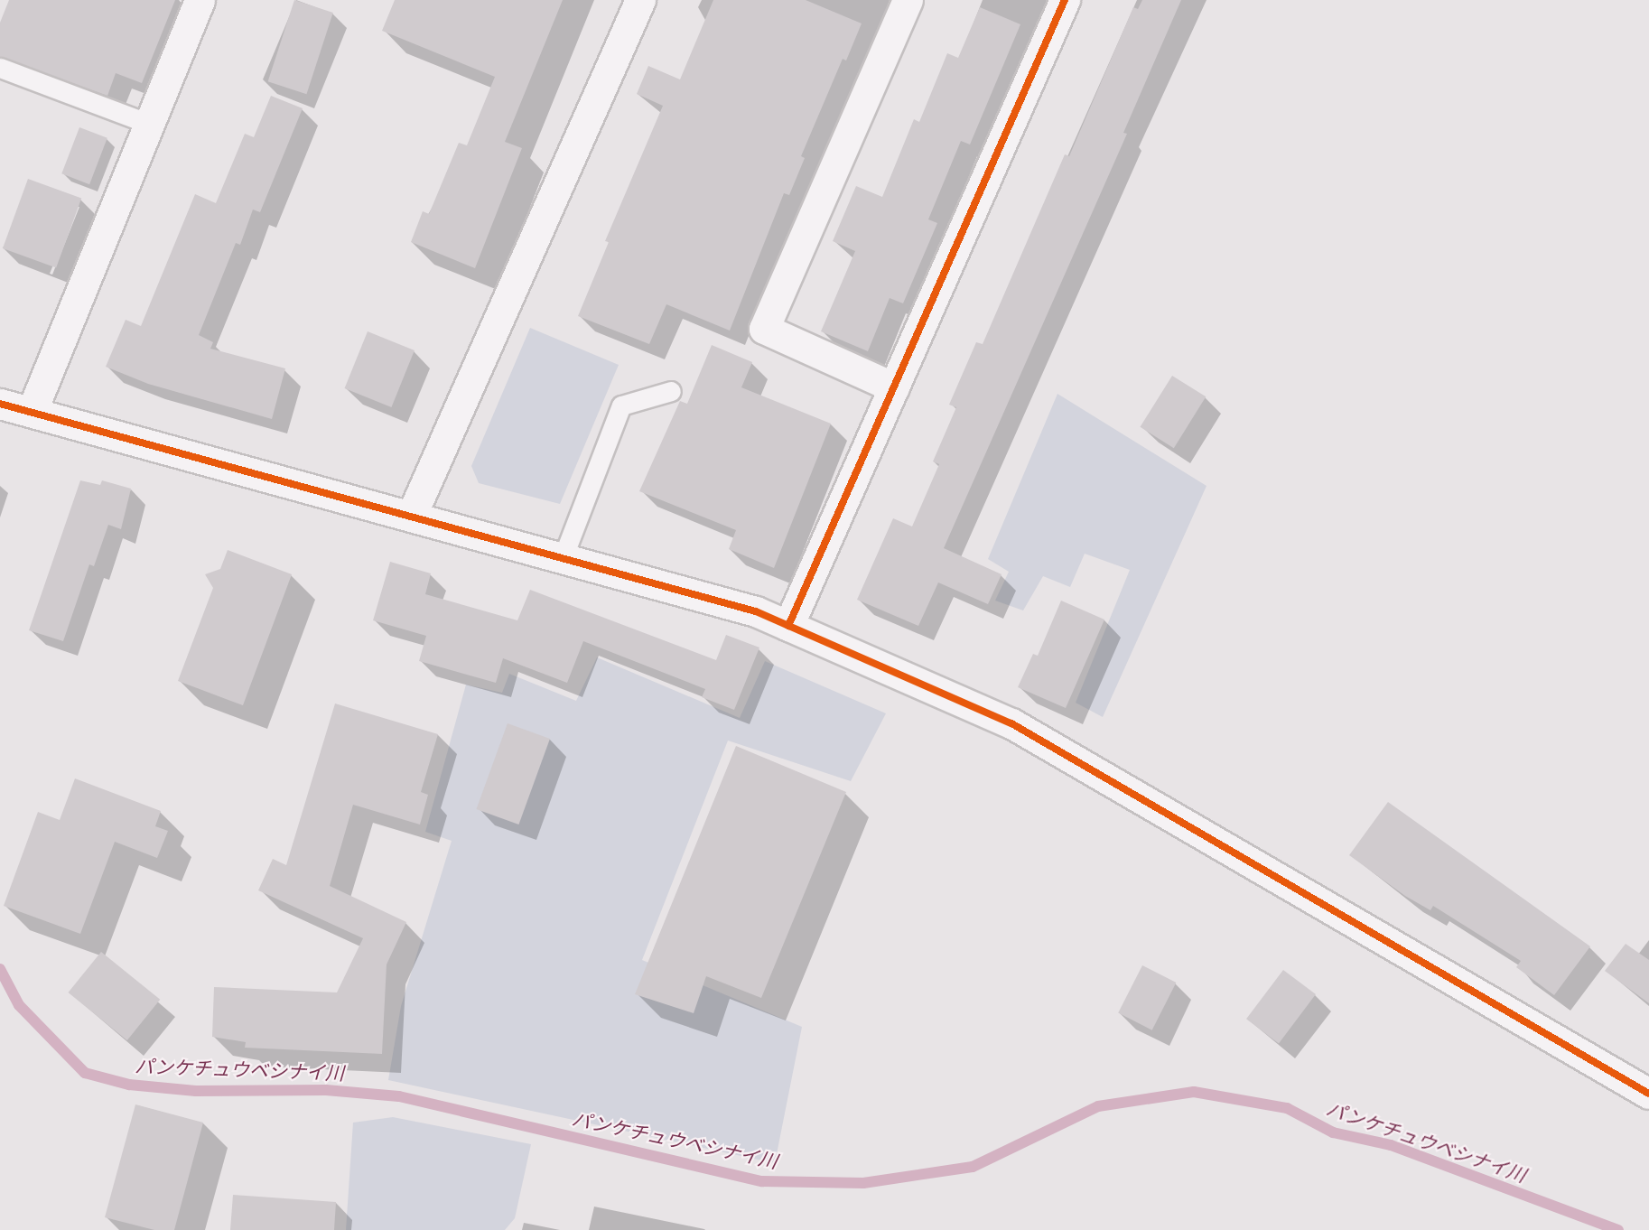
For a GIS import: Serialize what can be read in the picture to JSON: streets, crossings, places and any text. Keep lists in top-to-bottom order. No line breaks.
{"water":["パンケチュウベシナイ川"]}
